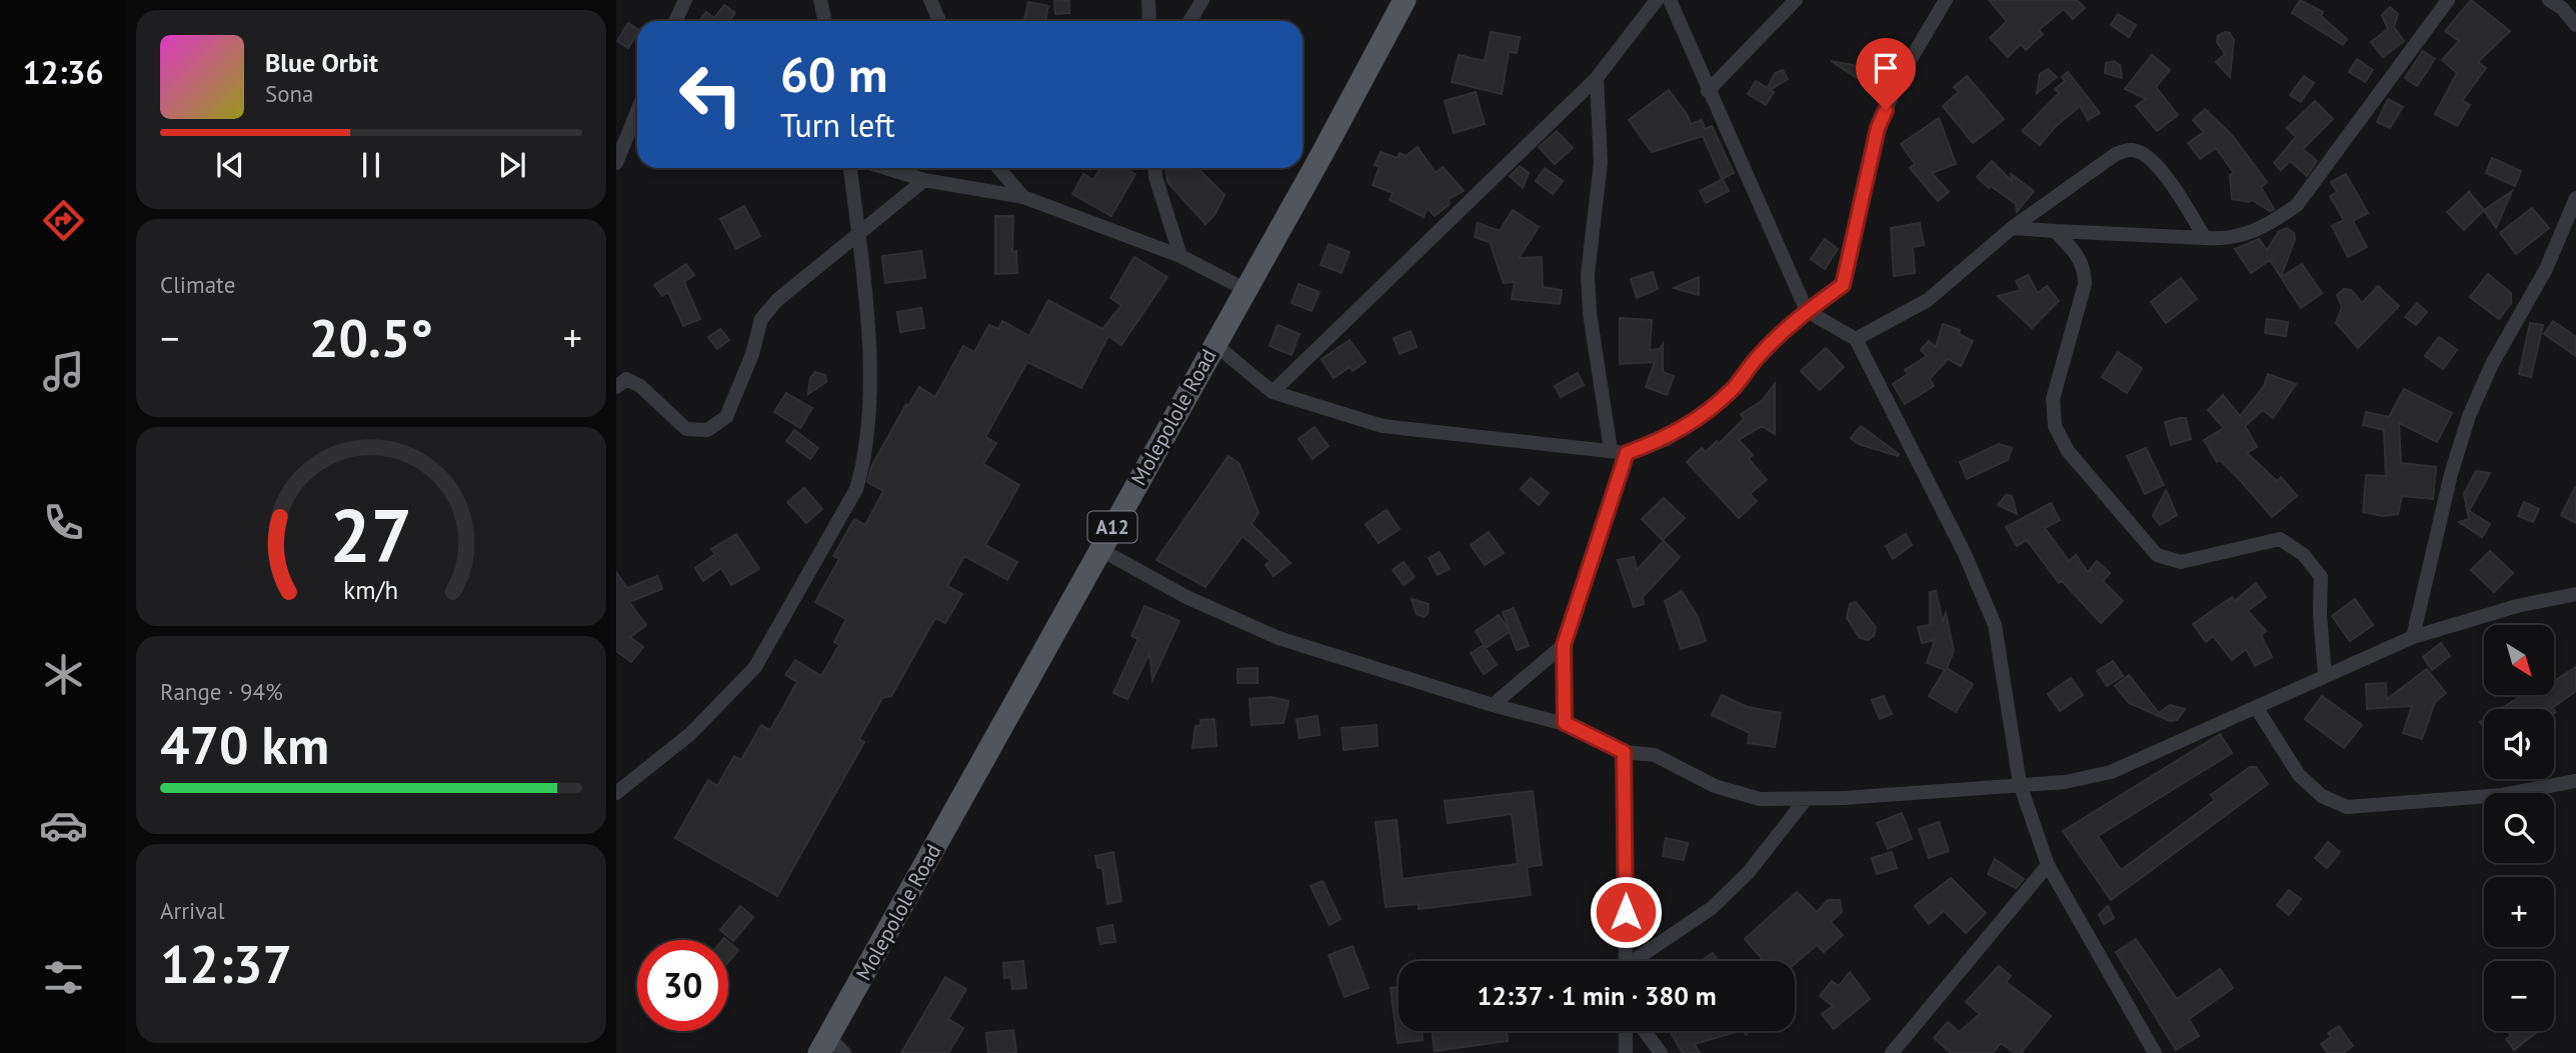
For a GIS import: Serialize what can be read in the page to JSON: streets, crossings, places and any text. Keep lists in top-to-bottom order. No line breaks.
{"streets":{"main road":["Molepolole Road","A12"]},"north":"bottom right","page":{"tabs":"12:36","turn":["60 m","Turn left"],"song":["Blue Orbit","Sona"],"tile":["Climate",["Range · 94%","470 km"],["Arrival","12:37"]],"heat":["−","20.5°","+"],"map_buttons":["+","−"],"limit":"30","trip":"12:37 · 1 min · 380 m","gauge":["27","km/h"]}}
